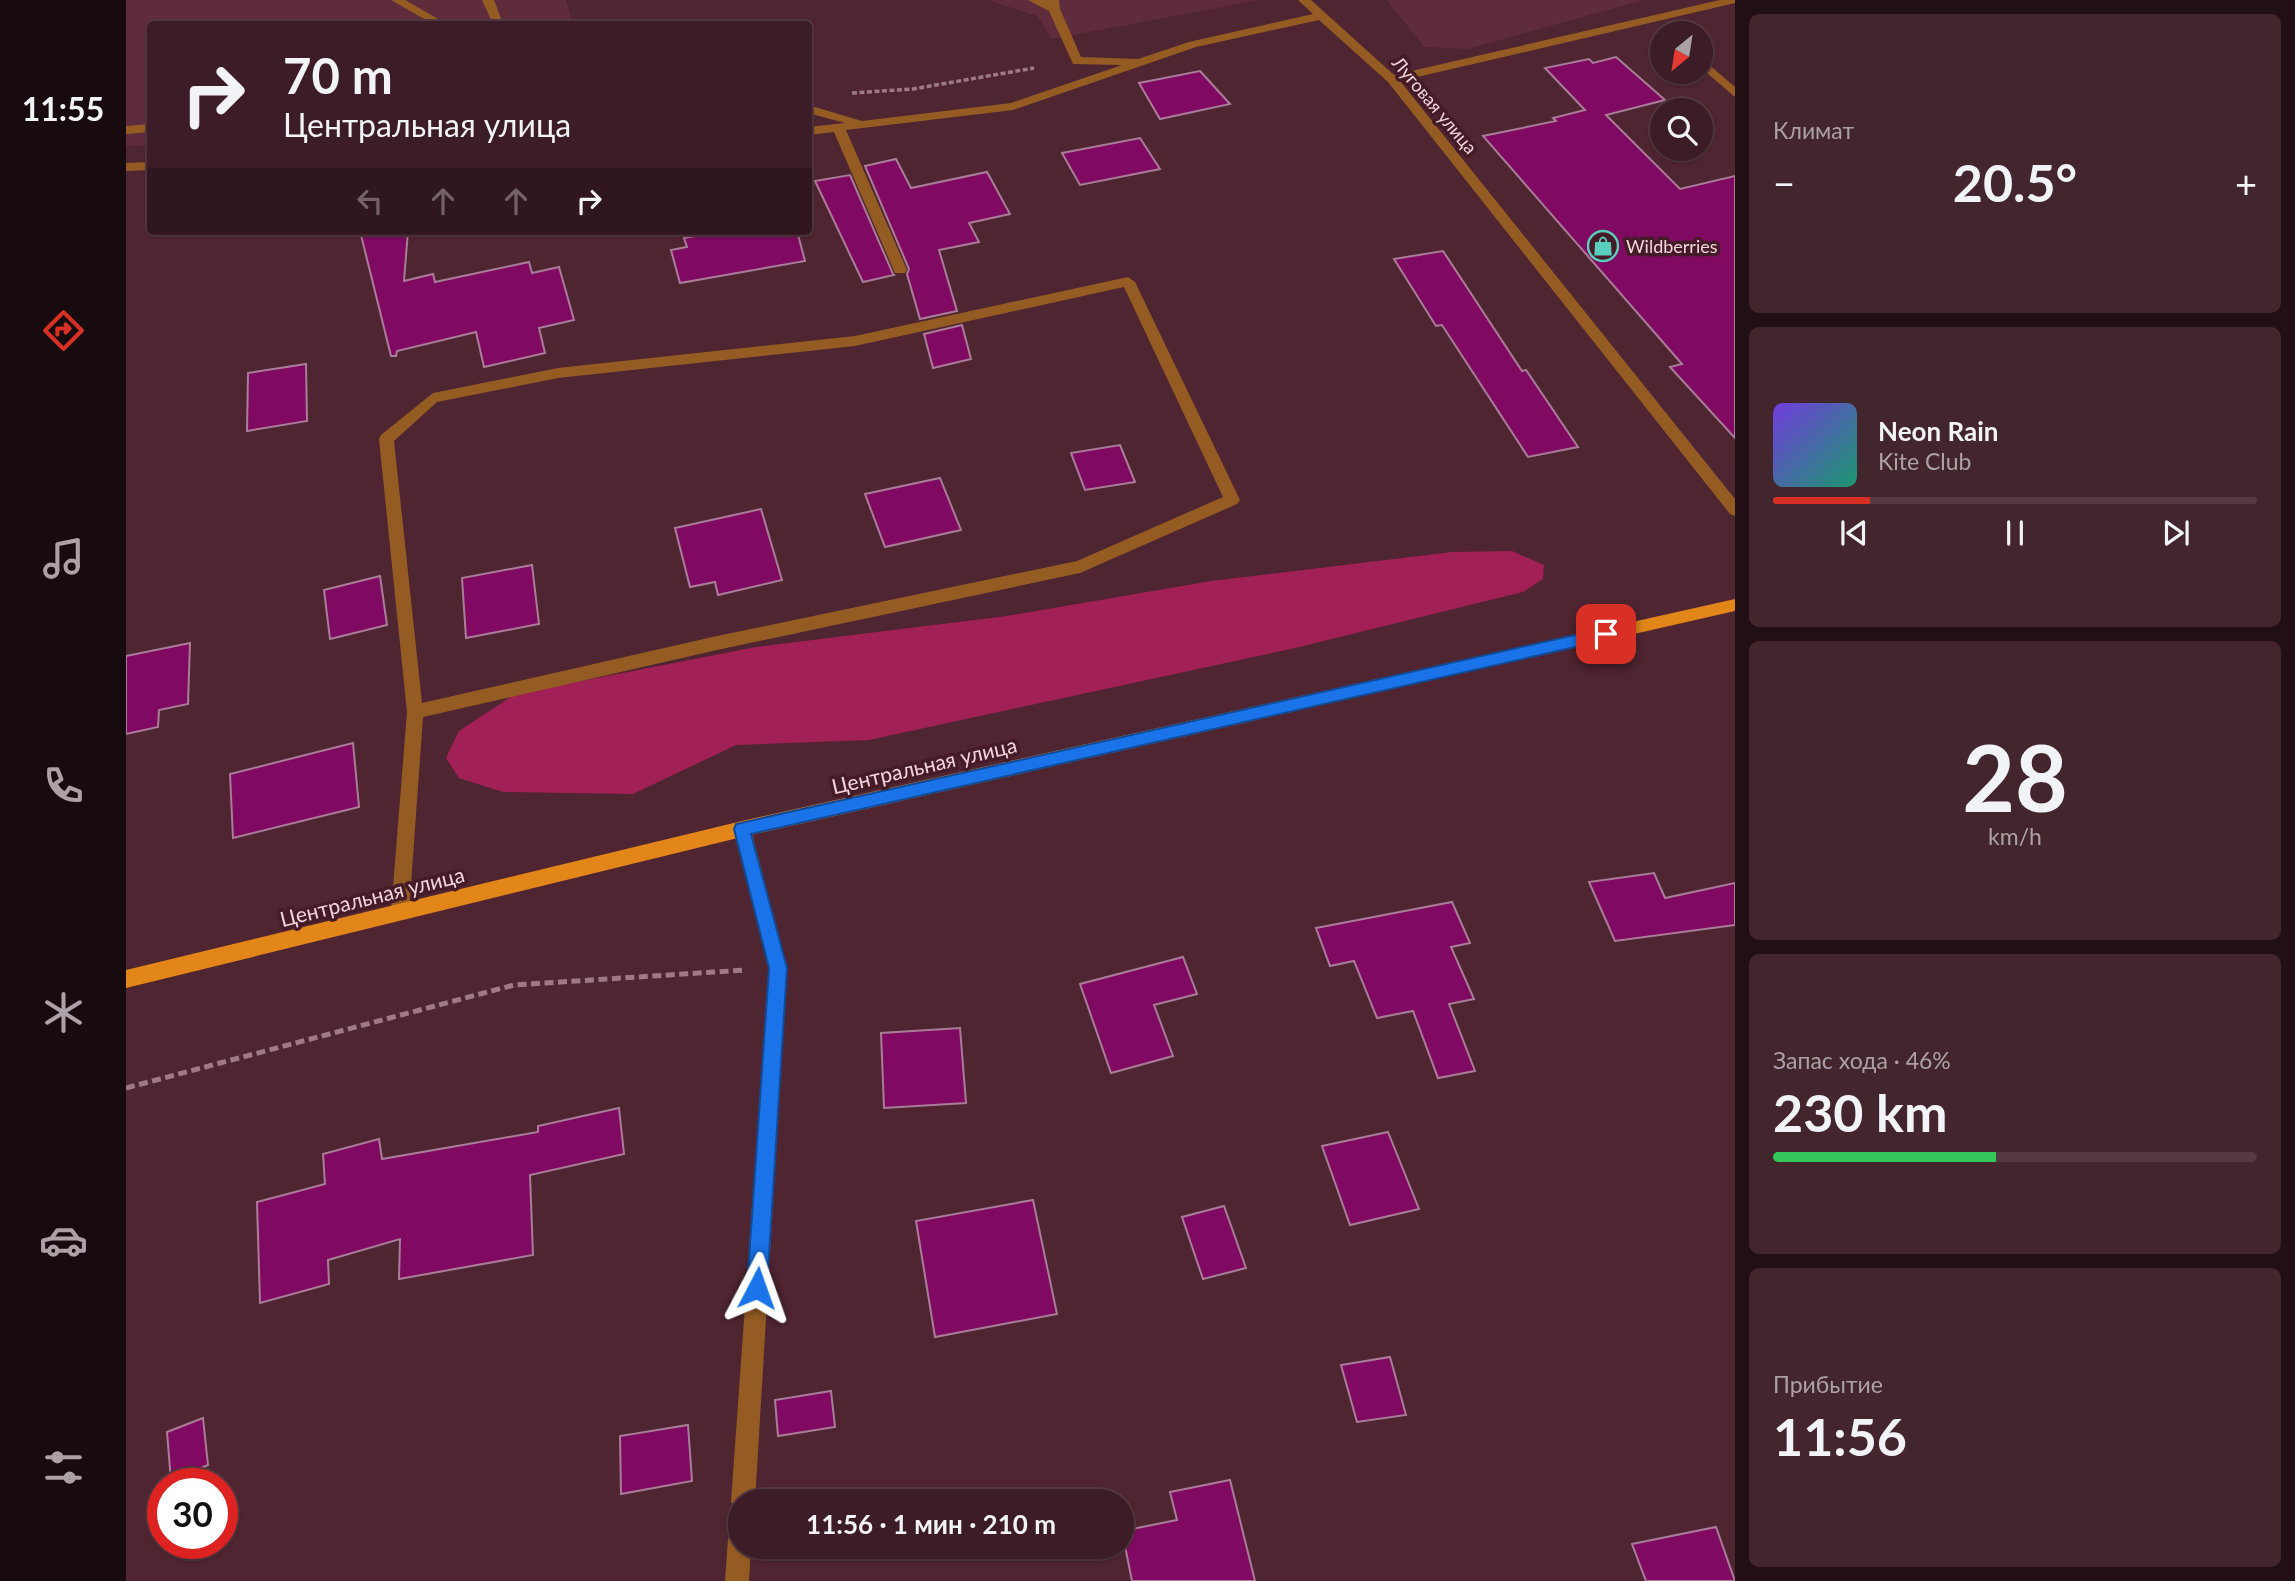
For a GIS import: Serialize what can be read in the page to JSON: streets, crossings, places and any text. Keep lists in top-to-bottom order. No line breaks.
{"streets":{"main road":["Центральная улица"],"street":["Луговая улица"]},"places":{"shop":["Wildberries"]},"north":"bottom left","page":{"tabs":"11:55","tile":["Климат",["28","km/h"],["Запас хода · 46%","230 km"],["Прибытие","11:56"]],"turn":["70 m","Центральная улица"],"heat":["−","20.5°","+"],"song":["Neon Rain","Kite Club"],"limit":"30","trip":"11:56 · 1 мин · 210 m"}}
